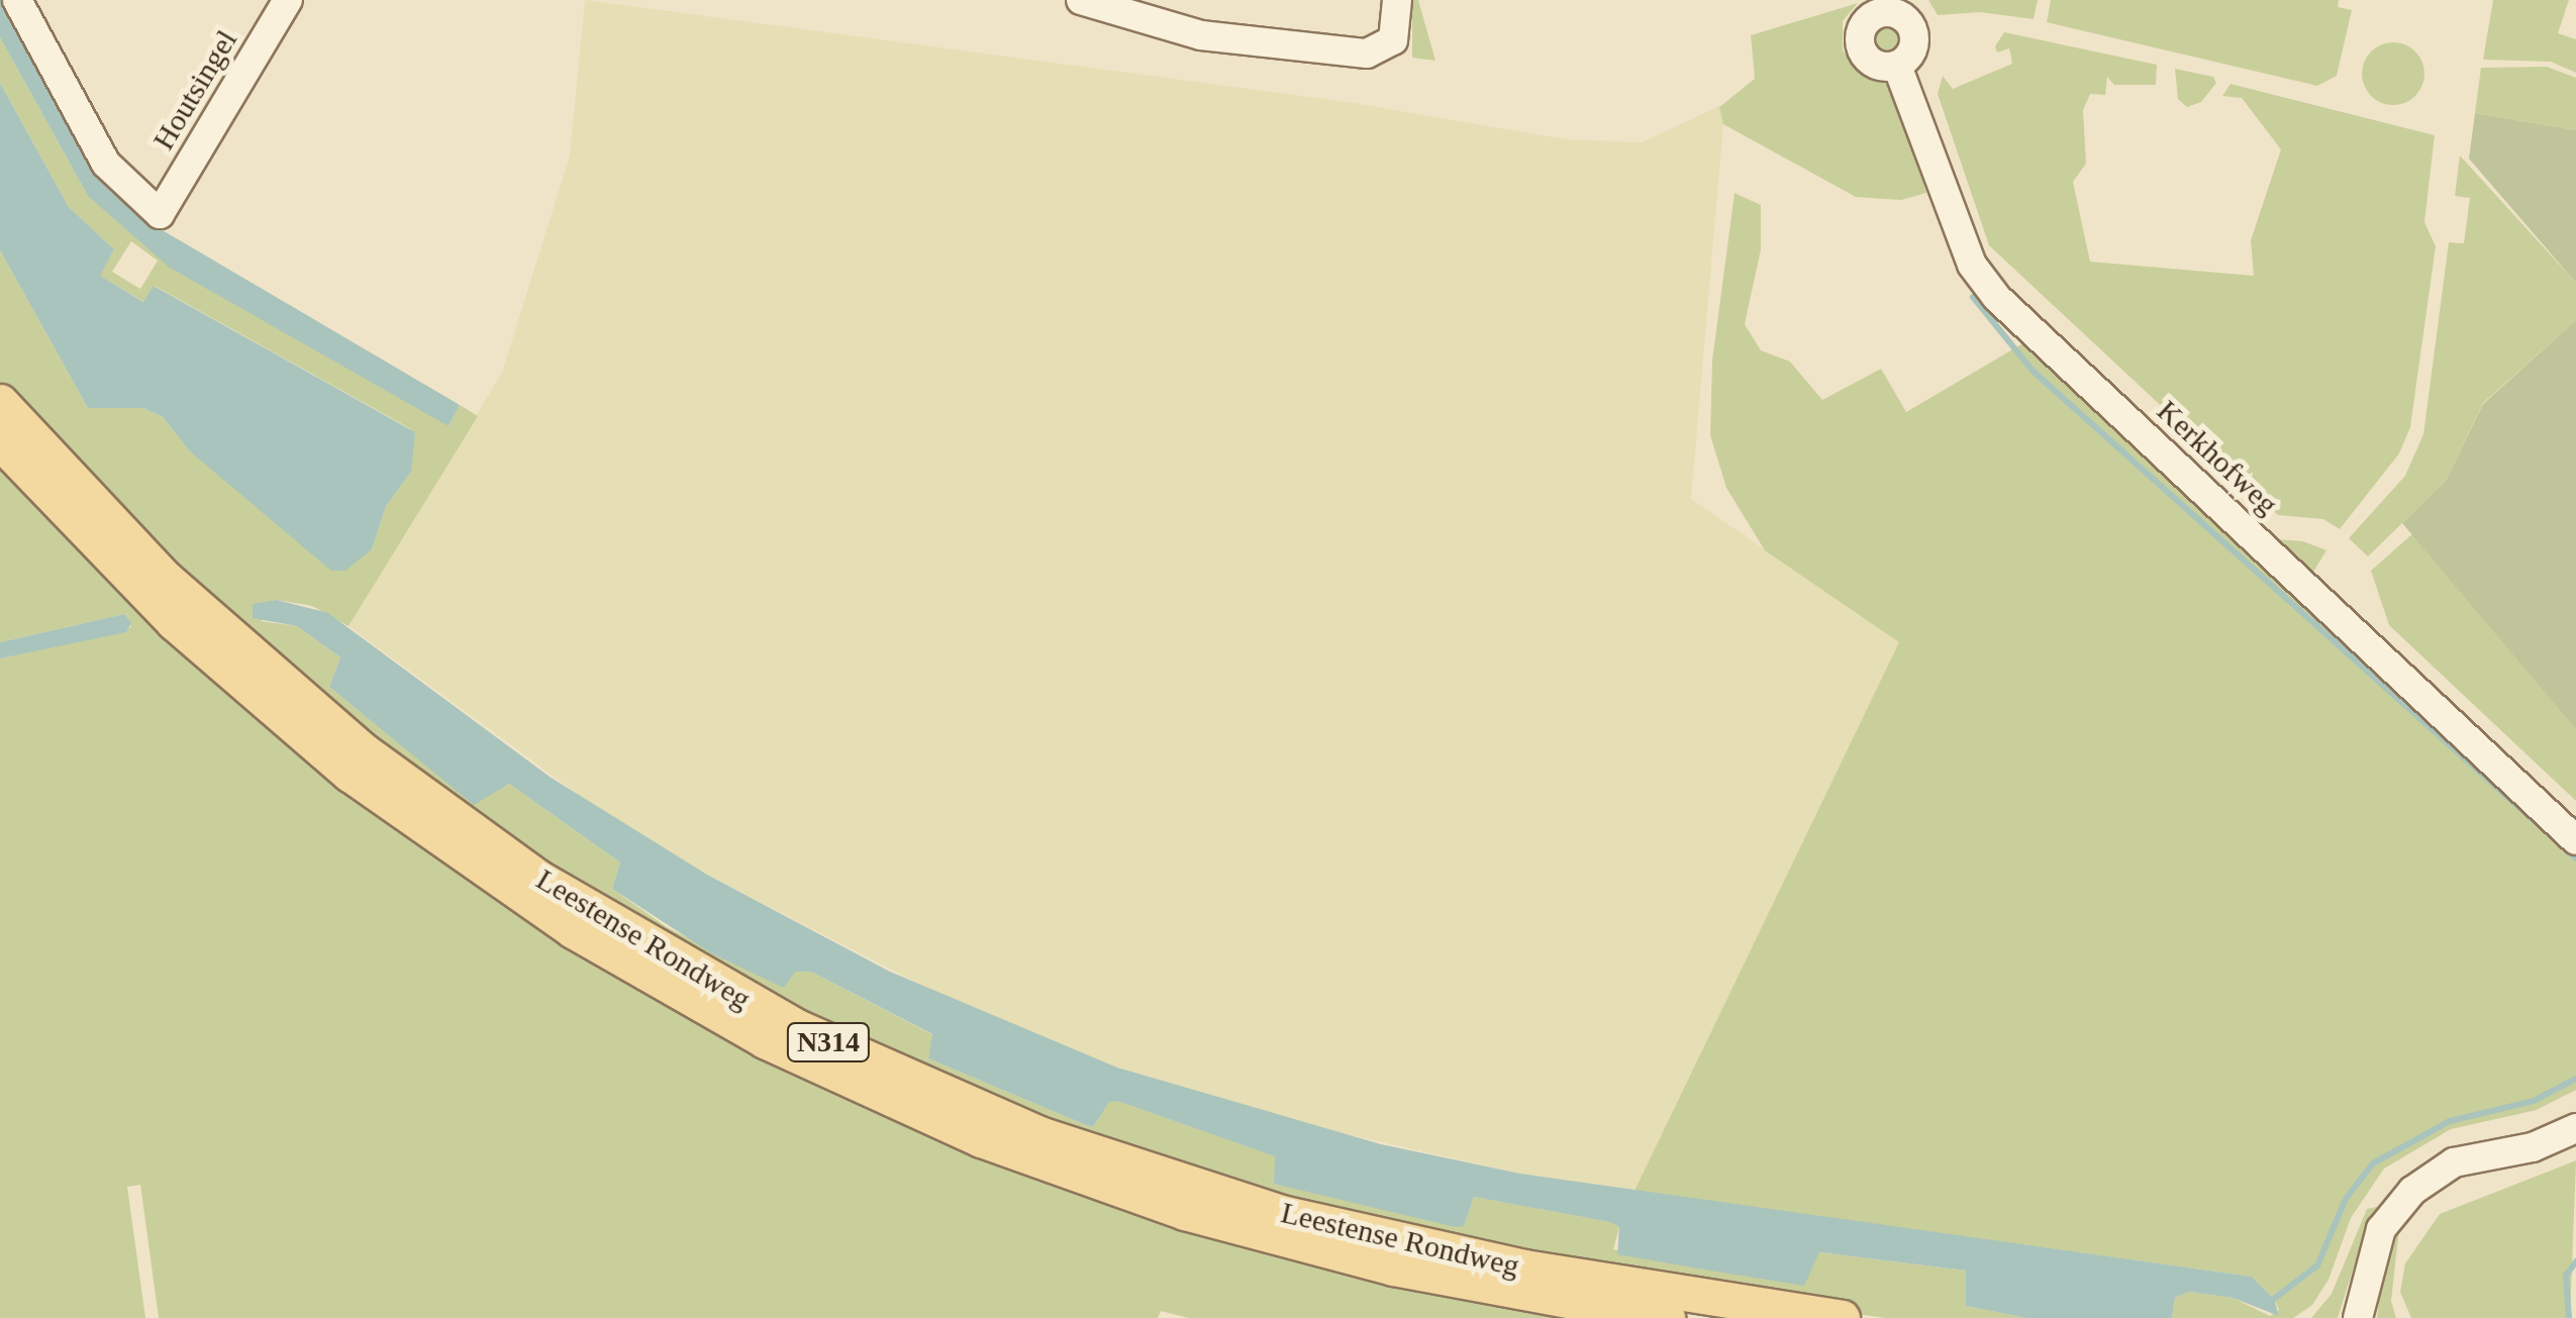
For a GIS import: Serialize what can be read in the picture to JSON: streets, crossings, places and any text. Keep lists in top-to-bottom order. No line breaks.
{"streets":{"main road":["Leestense Rondweg","N314"],"street":["Houtsingel","Kerkhofweg"]}}
